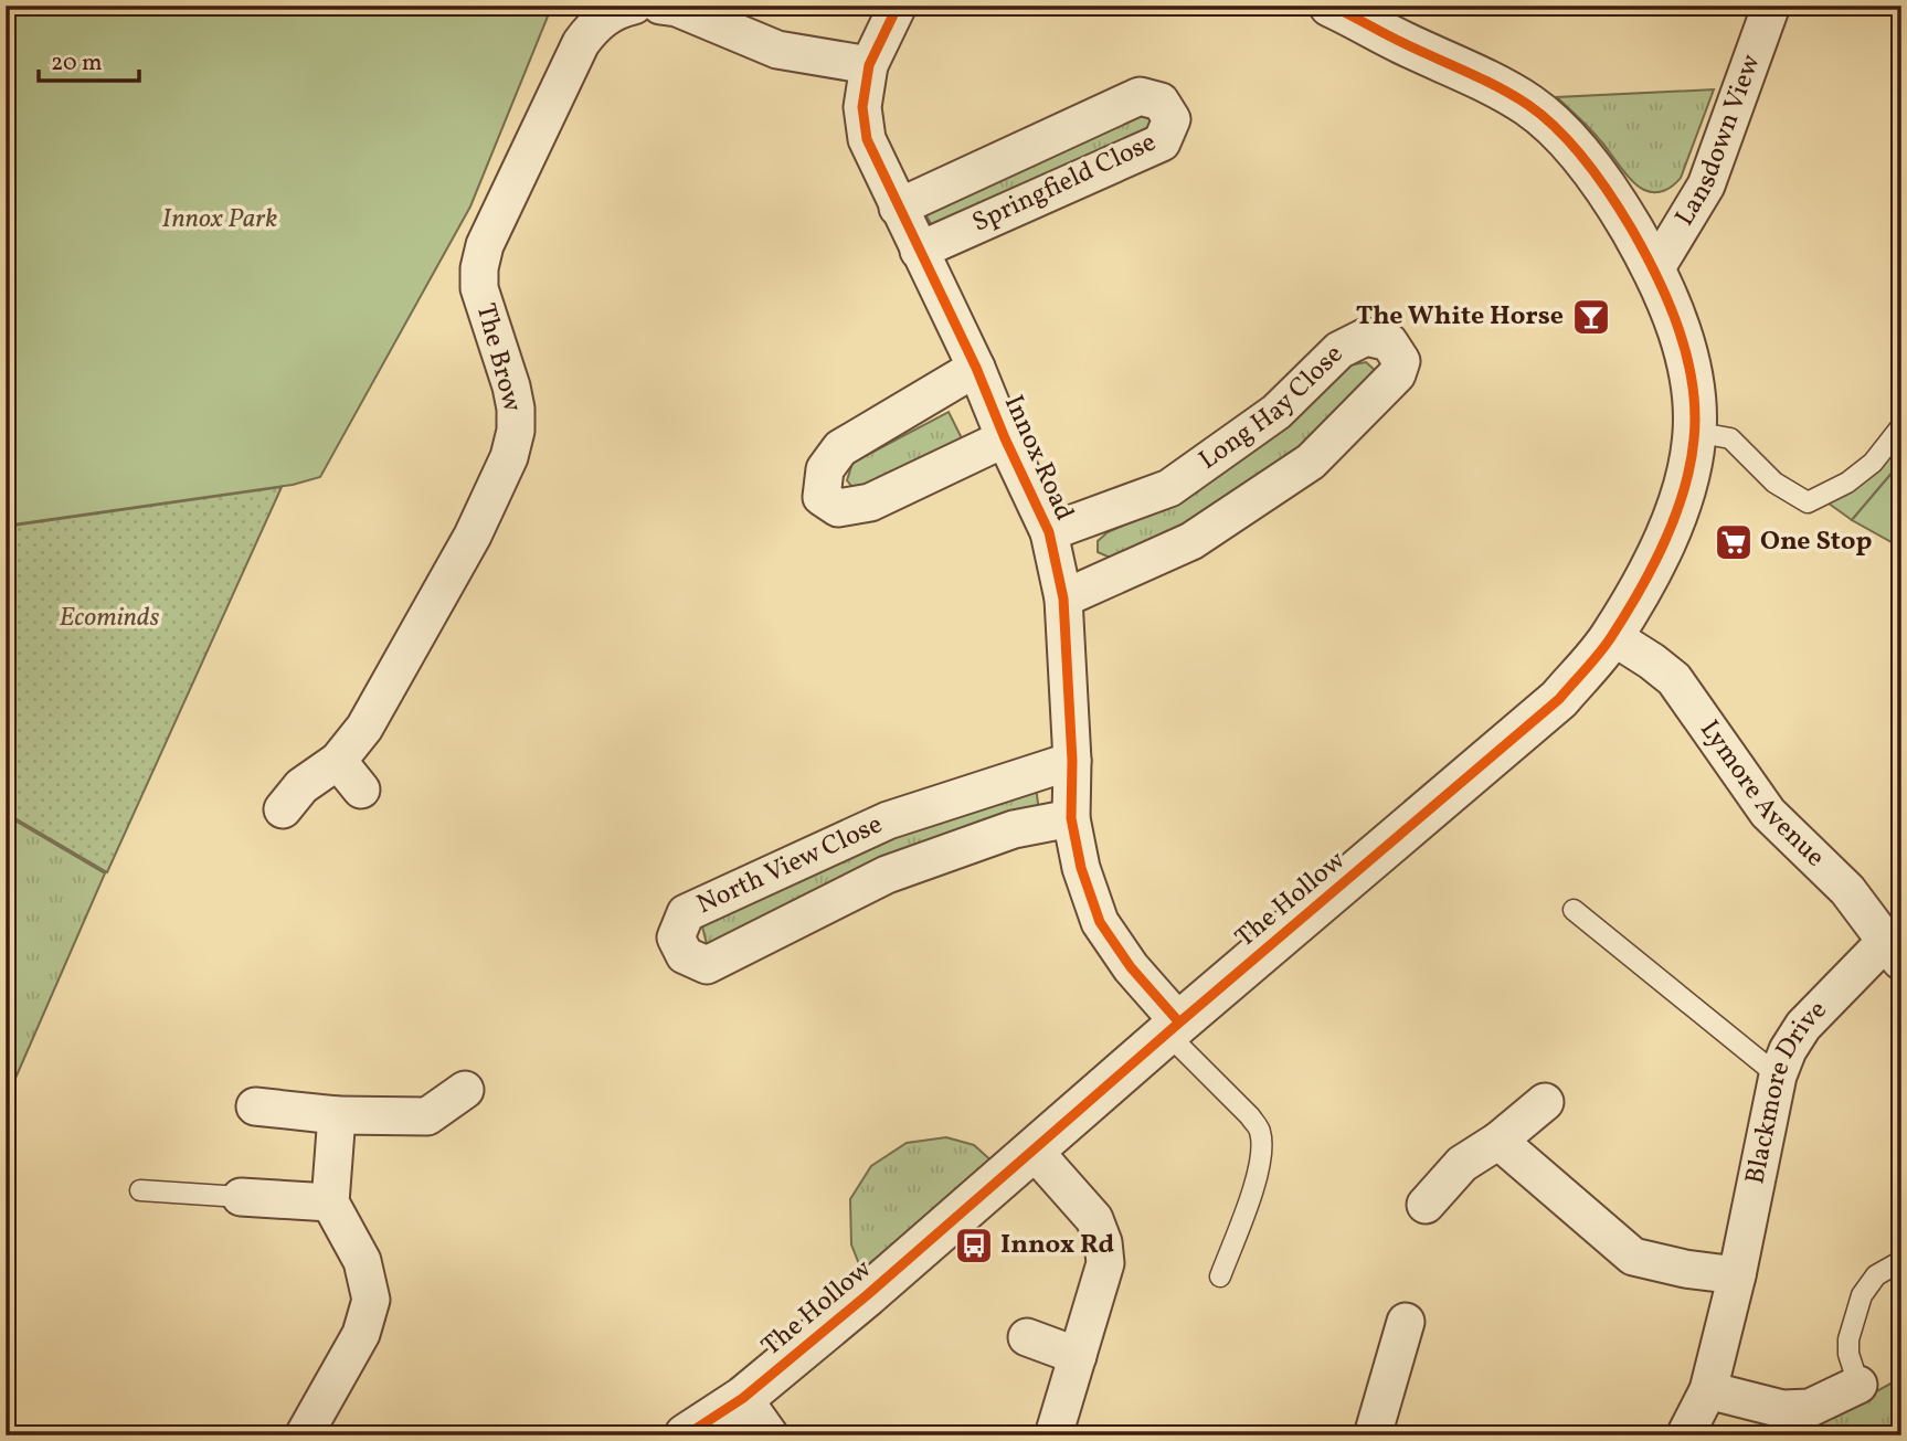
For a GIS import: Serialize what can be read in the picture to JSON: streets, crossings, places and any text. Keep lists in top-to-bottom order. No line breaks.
{"streets":{"street":["Lansdown View","Springfield Close","The Brow","Long Hay Close","Innox Road","Lymore Avenue","North View Close","The Hollow","Blackmore Drive"]},"crossings":[["Lansdown View","The Hollow"],["Springfield Close","Innox Road"],["Long Hay Close","Innox Road"],["Innox Road","North View Close"],["Innox Road","The Hollow"],["Lymore Avenue","The Hollow"],["Lymore Avenue","Blackmore Drive"]],"parks":["Innox Park","Ecominds"],"places":{"bar":["The White Horse"],"supermarket":["One Stop"],"bus stop":["Innox Rd"]},"scale_bar":"20 m"}
